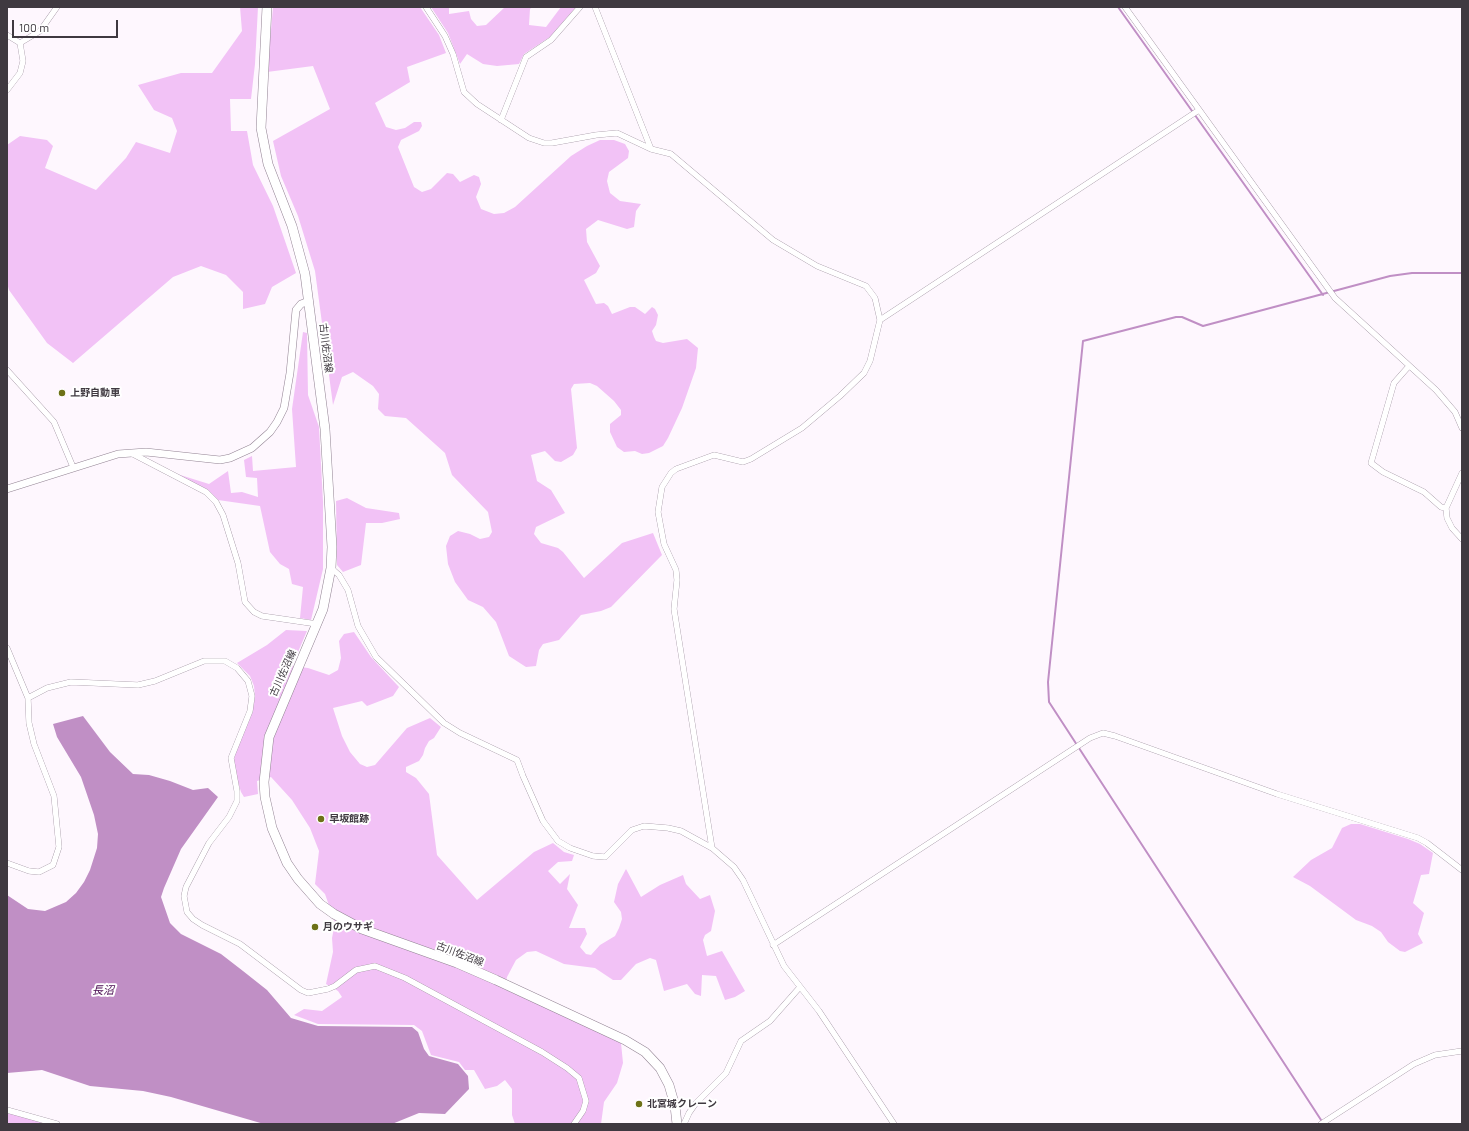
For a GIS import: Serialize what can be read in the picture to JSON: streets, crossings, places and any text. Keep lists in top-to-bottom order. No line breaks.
{"streets":{"main road":["古川佐沼線"]},"water":["長沼"],"places":["上野自動車","早坂館跡","月のウサギ","北宮城クレーン"],"scale_bar":"100 m"}
